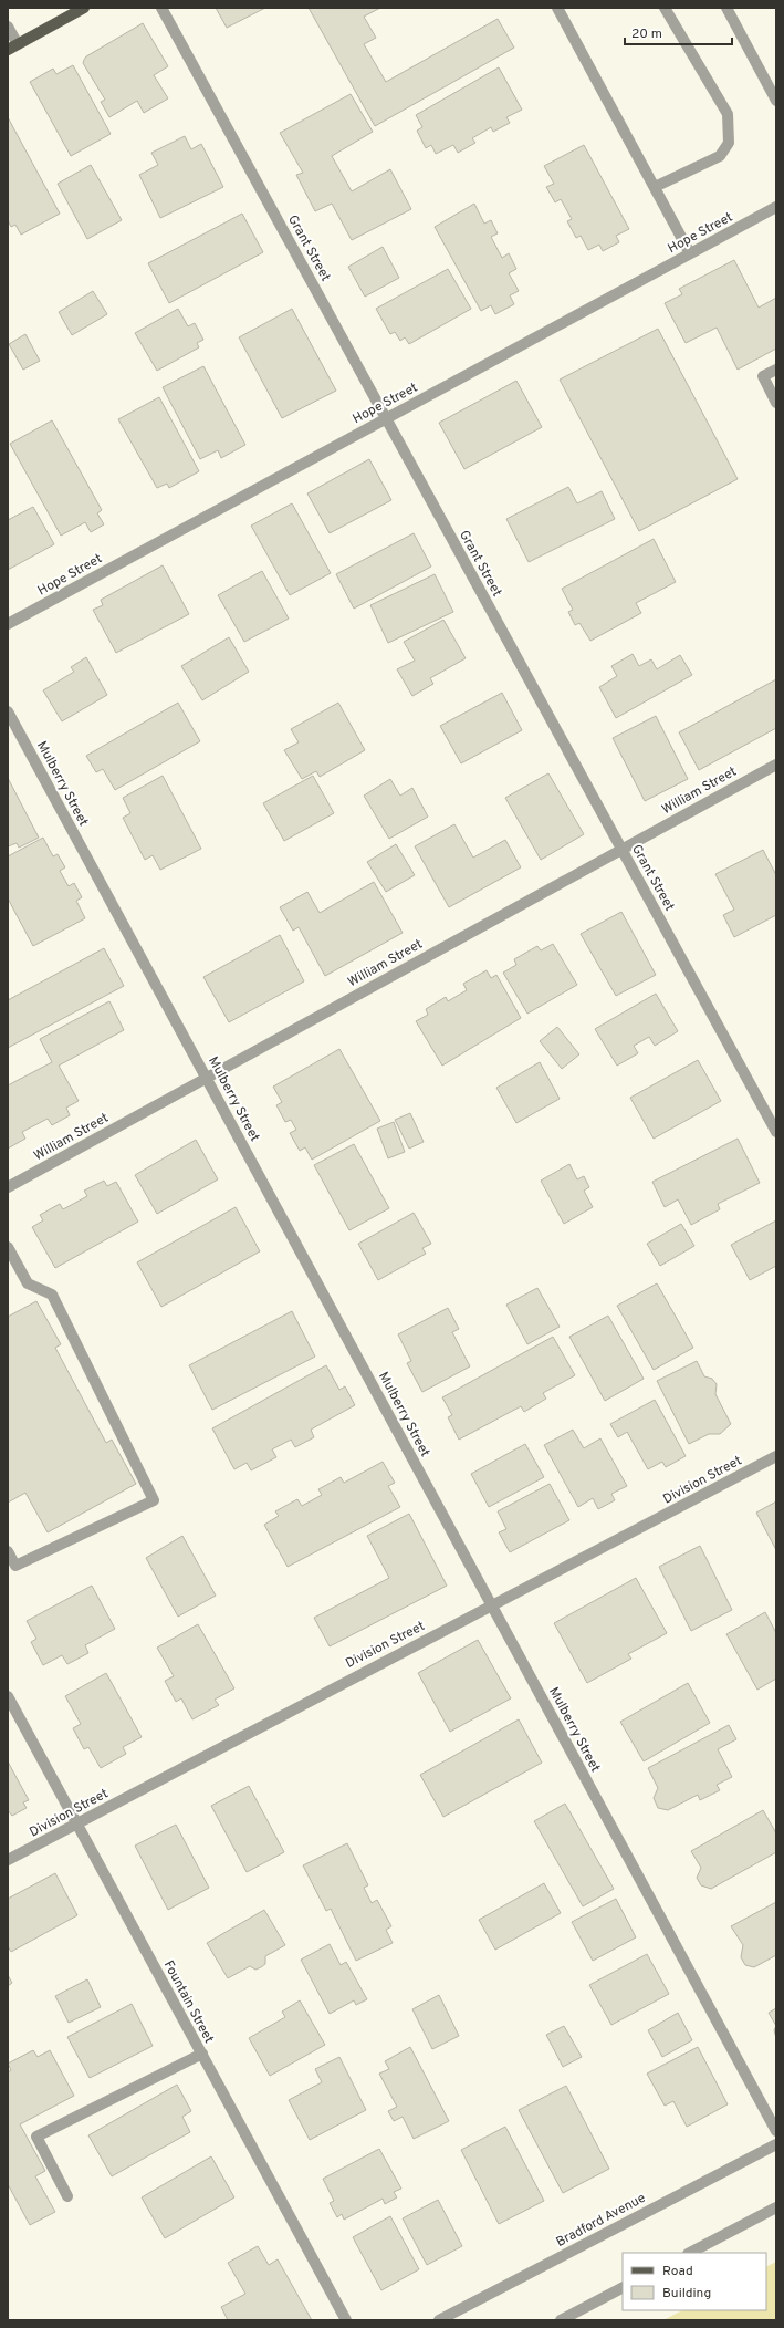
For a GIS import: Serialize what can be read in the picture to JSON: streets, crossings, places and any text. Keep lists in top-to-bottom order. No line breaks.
{"streets":{"street":["Hope Street","Grant Street","Mulberry Street","William Street","Division Street","Fountain Street","Bradford Avenue"]},"crossings":[["Hope Street","Grant Street"],["Grant Street","William Street"],["Mulberry Street","William Street"],["Mulberry Street","Division Street"],["Division Street","Fountain Street"]],"legend":["Road","Building"],"scale_bar":"20 m"}
